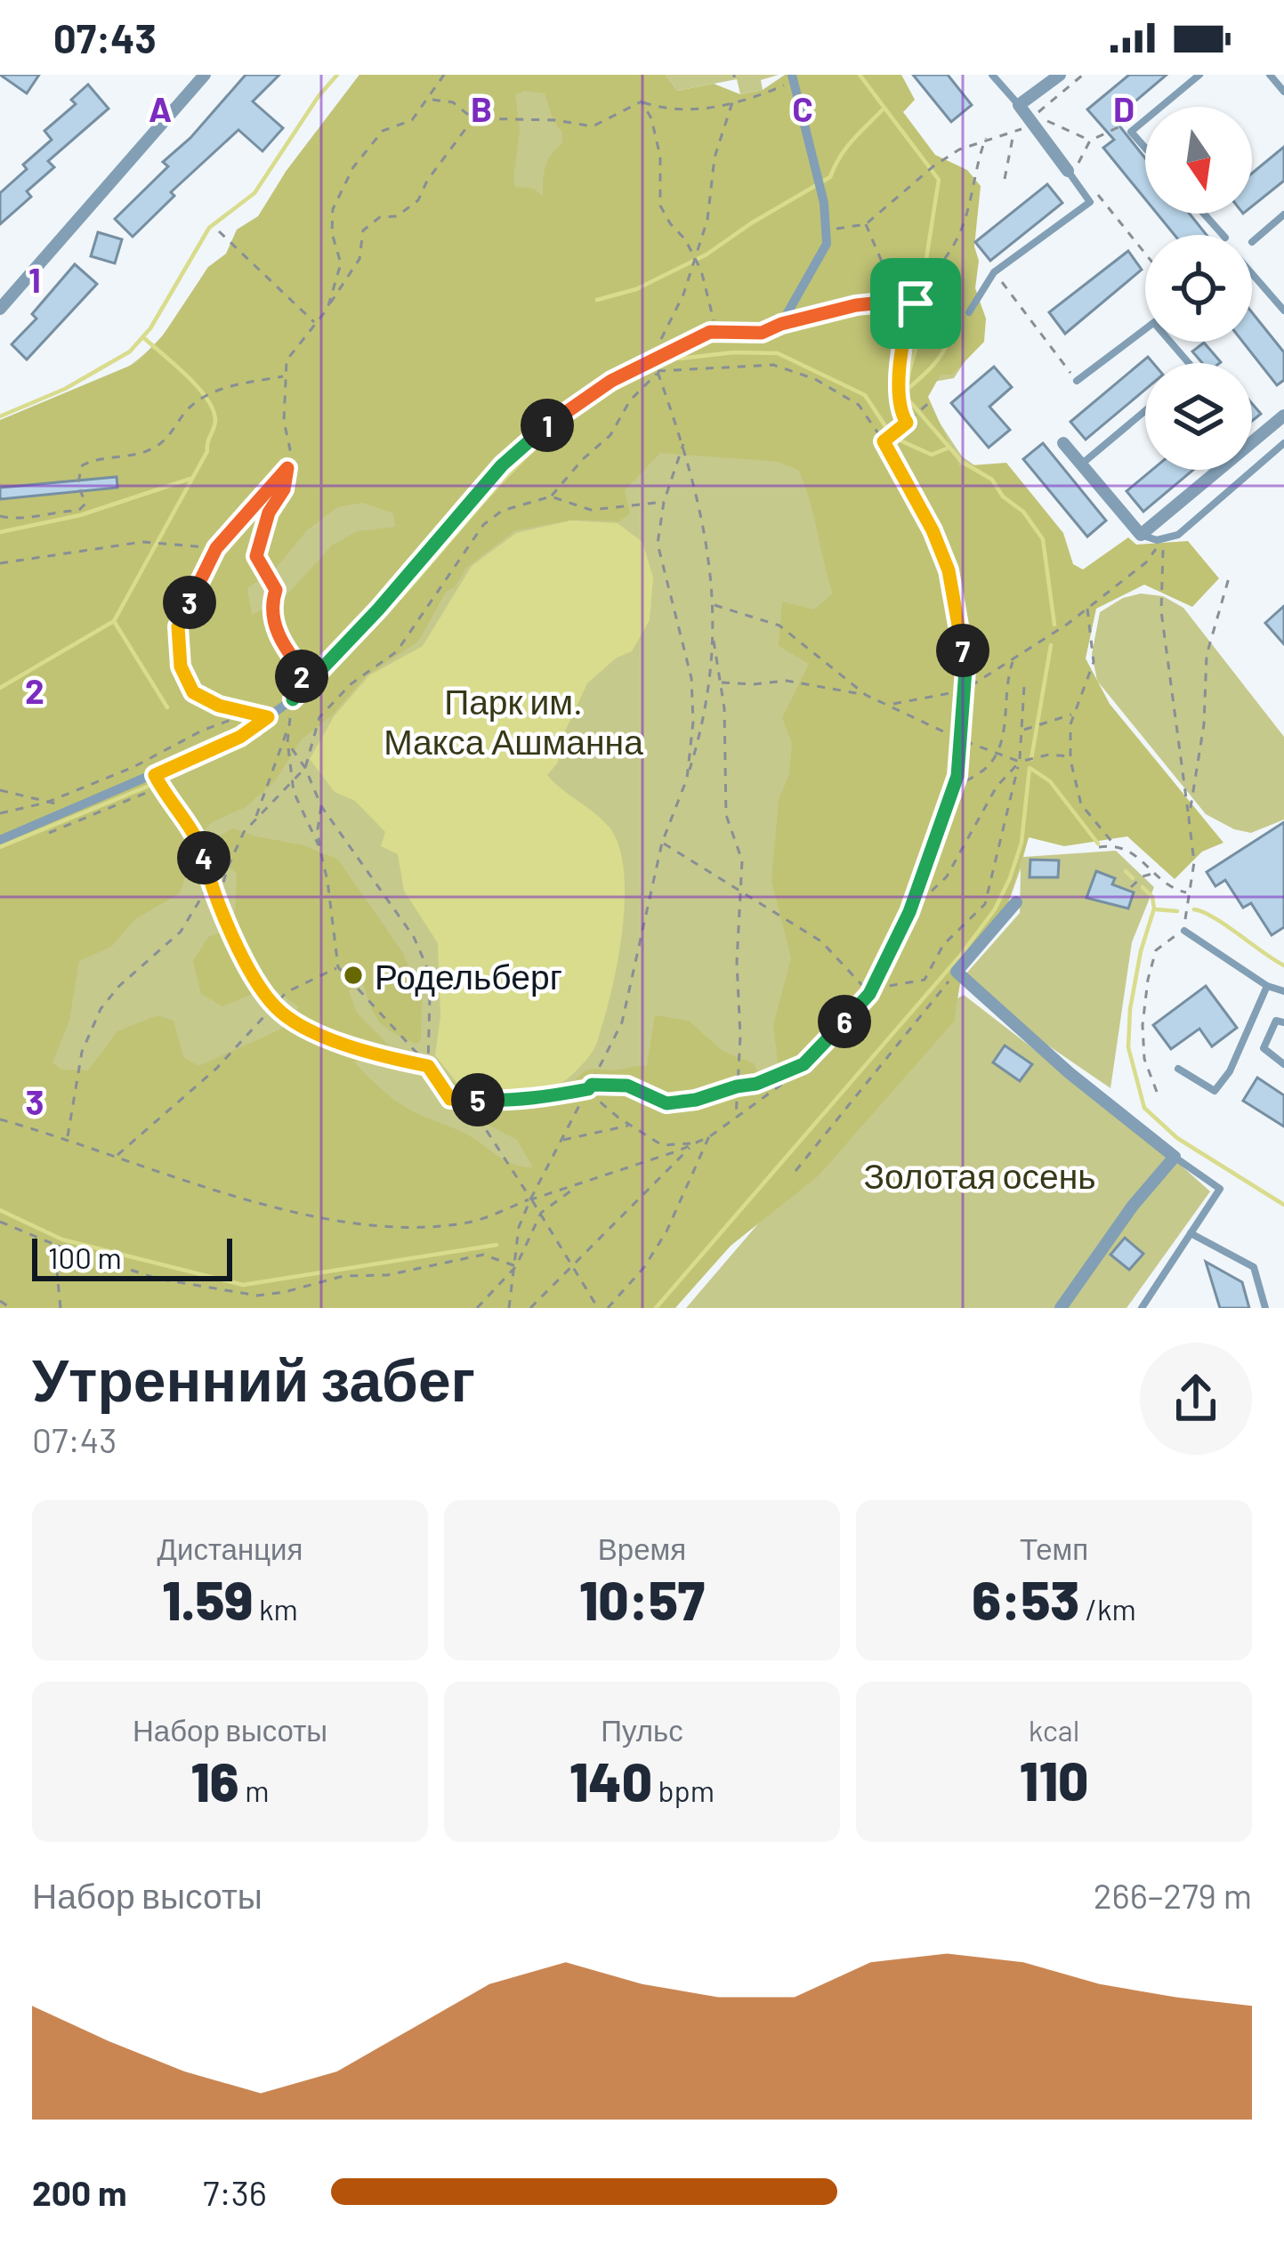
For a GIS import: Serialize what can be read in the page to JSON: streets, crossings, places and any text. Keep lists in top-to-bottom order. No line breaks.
{"parks":["Парк им. Макса Ашманна","Золотая осень"],"places":["Родельберг"],"scale_bar":"100 m","north":"bottom","page":{"status":"07:43","pins":["1","3","7","2","4","6","5"],"scale":"100 m","heading":["Утренний забег","07:43"],"stats":[["Дистанция","1.59 km"],["Время","10:57"],["Темп","6:53 /km"],["Набор высоты","16 m"],["Пульс","140 bpm"],["kcal","110"]],"chart":["Набор высоты","266–279 m"],"list":[{"name":"200 m","note":"7:36"}]},"grid":{"columns":["A","B","C","D"],"rows":["1","2","3"]}}
